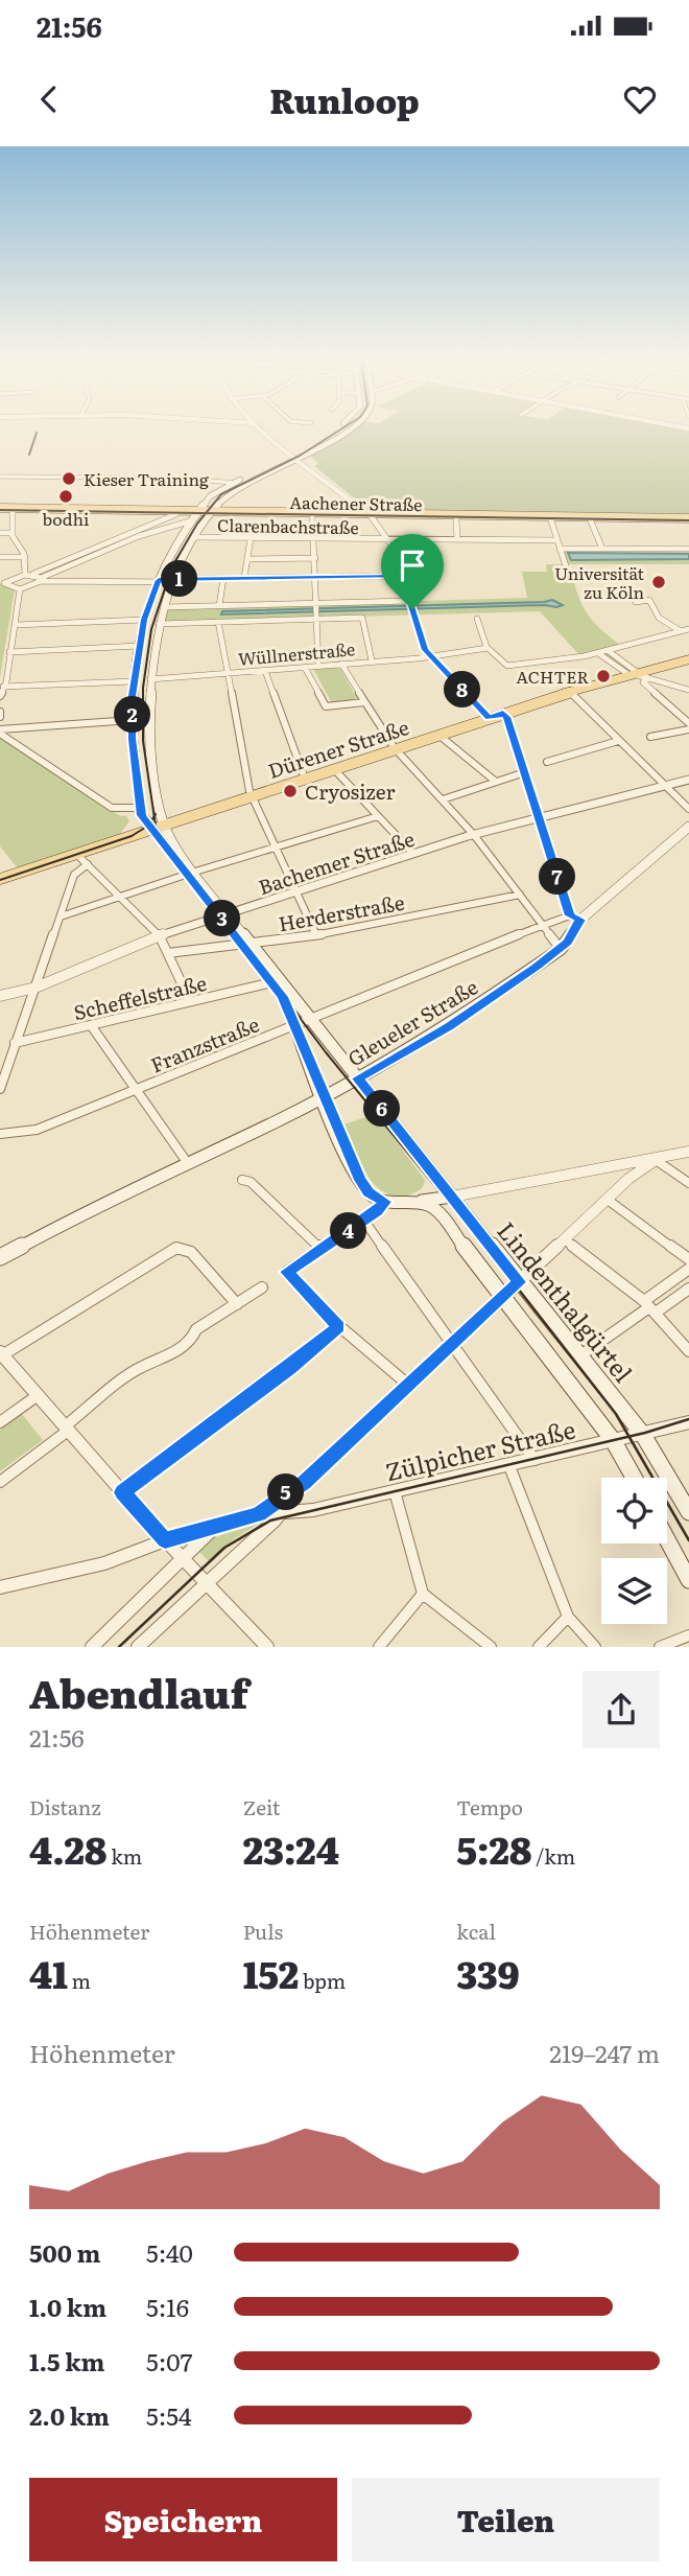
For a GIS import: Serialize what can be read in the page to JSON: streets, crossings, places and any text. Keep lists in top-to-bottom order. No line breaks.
{"streets":{"main road":["Aachener Straße","Dürener Straße","Gleueler Straße","Lindenthalgürtel"],"street":["Clarenbachstraße","Wüllnerstraße","Bachemer Straße","Herderstraße","Scheffelstraße","Franzstraße","Zülpicher Straße"]},"crossings":[["Dürener Straße","Lindenthalgürtel"],["Bachemer Straße","Lindenthalgürtel"],["Herderstraße","Lindenthalgürtel"],["Scheffelstraße","Lindenthalgürtel"],["Gleueler Straße","Franzstraße"],["Gleueler Straße","Lindenthalgürtel"],["Franzstraße","Lindenthalgürtel"],["Lindenthalgürtel","Zülpicher Straße"]],"places":["Kieser Training","bodhi","Universität zu Köln","ACHTER","Cryosizer"],"page":{"status":"21:56","header":"Runloop","pins":["1","8","2","7","3","6","4","5"],"heading":["Abendlauf","21:56"],"stats":[["Distanz","4.28 km"],["Zeit","23:24"],["Tempo","5:28 /km"],["Höhenmeter","41 m"],["Puls","152 bpm"],["kcal","339"]],"chart":["Höhenmeter","219–247 m"],"list":[{"name":"500 m","note":"5:40"},{"name":"1.0 km","note":"5:16"},{"name":"1.5 km","note":"5:07"},{"name":"2.0 km","note":"5:54"}],"buttons":["Speichern","Teilen"]}}
